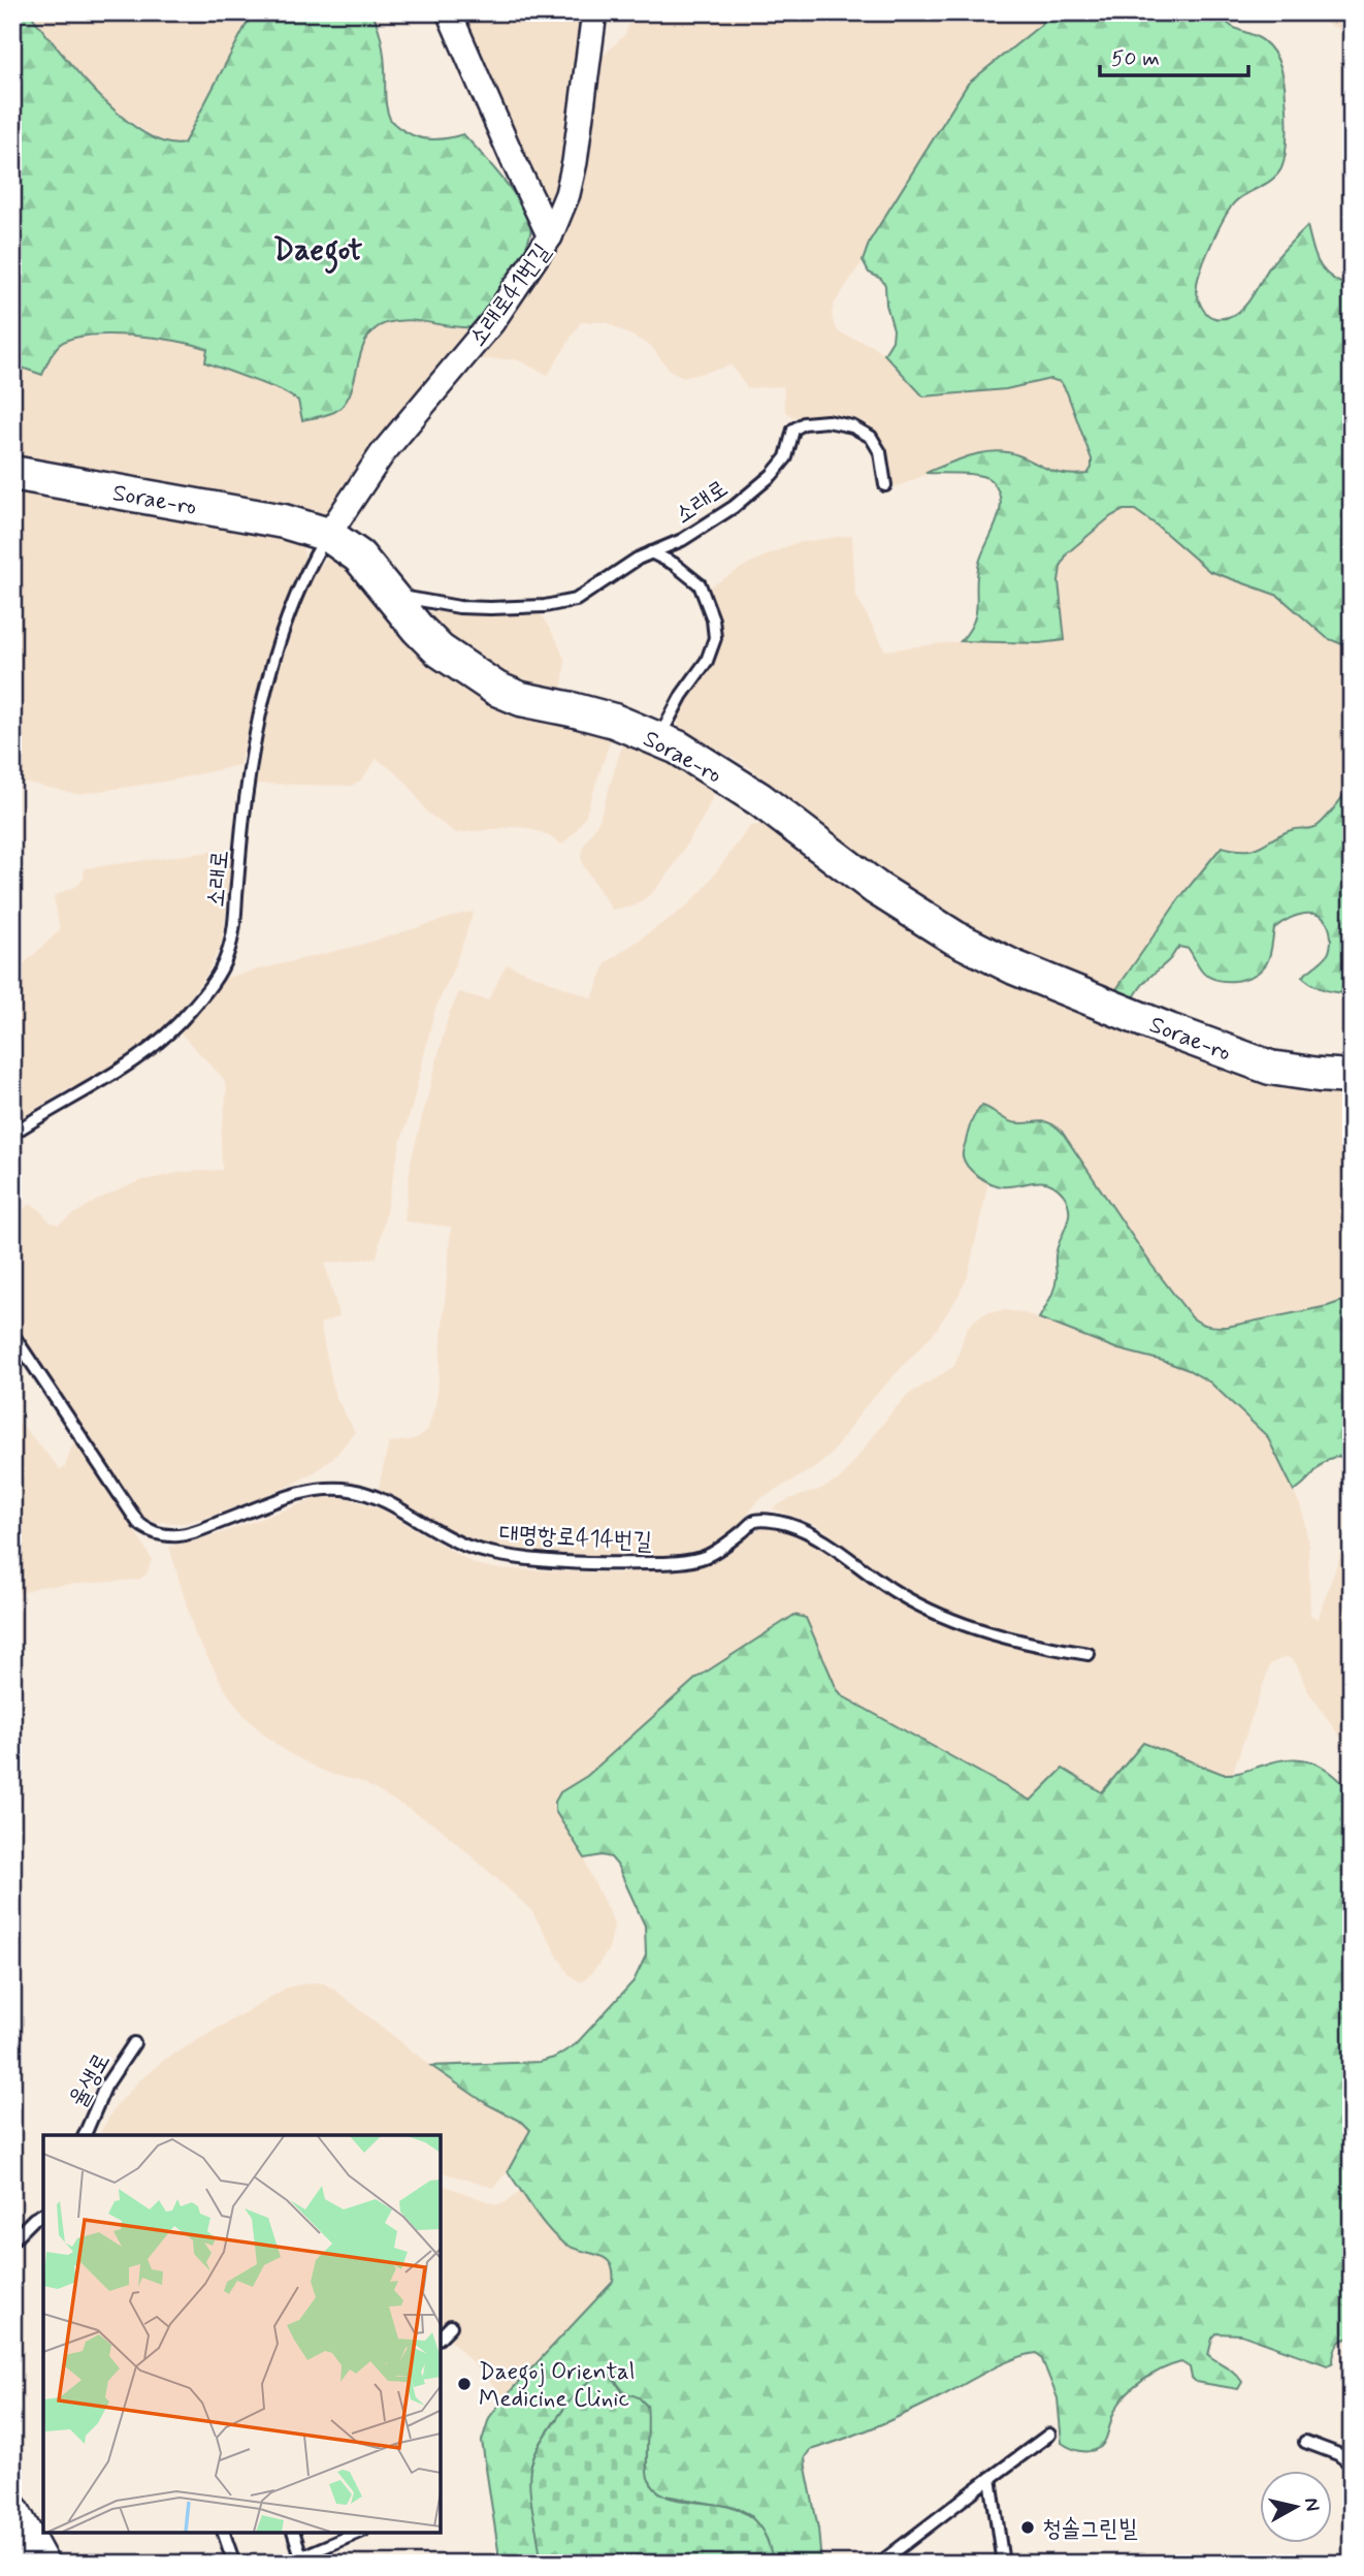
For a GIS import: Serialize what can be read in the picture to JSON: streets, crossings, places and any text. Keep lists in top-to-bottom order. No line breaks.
{"streets":{"street":["소래로41번길","Sorae-ro"],"lane":["소래로","대명항로414번길","율생로"]},"crossings":[["소래로41번길","Sorae-ro"],["소래로41번길","소래로"],["Sorae-ro","소래로"]],"districts":["Daegot"],"places":["Daegoj Oriental Medicine Clinic","청솔그린빌"],"scale_bar":"50 m","north":"right"}
